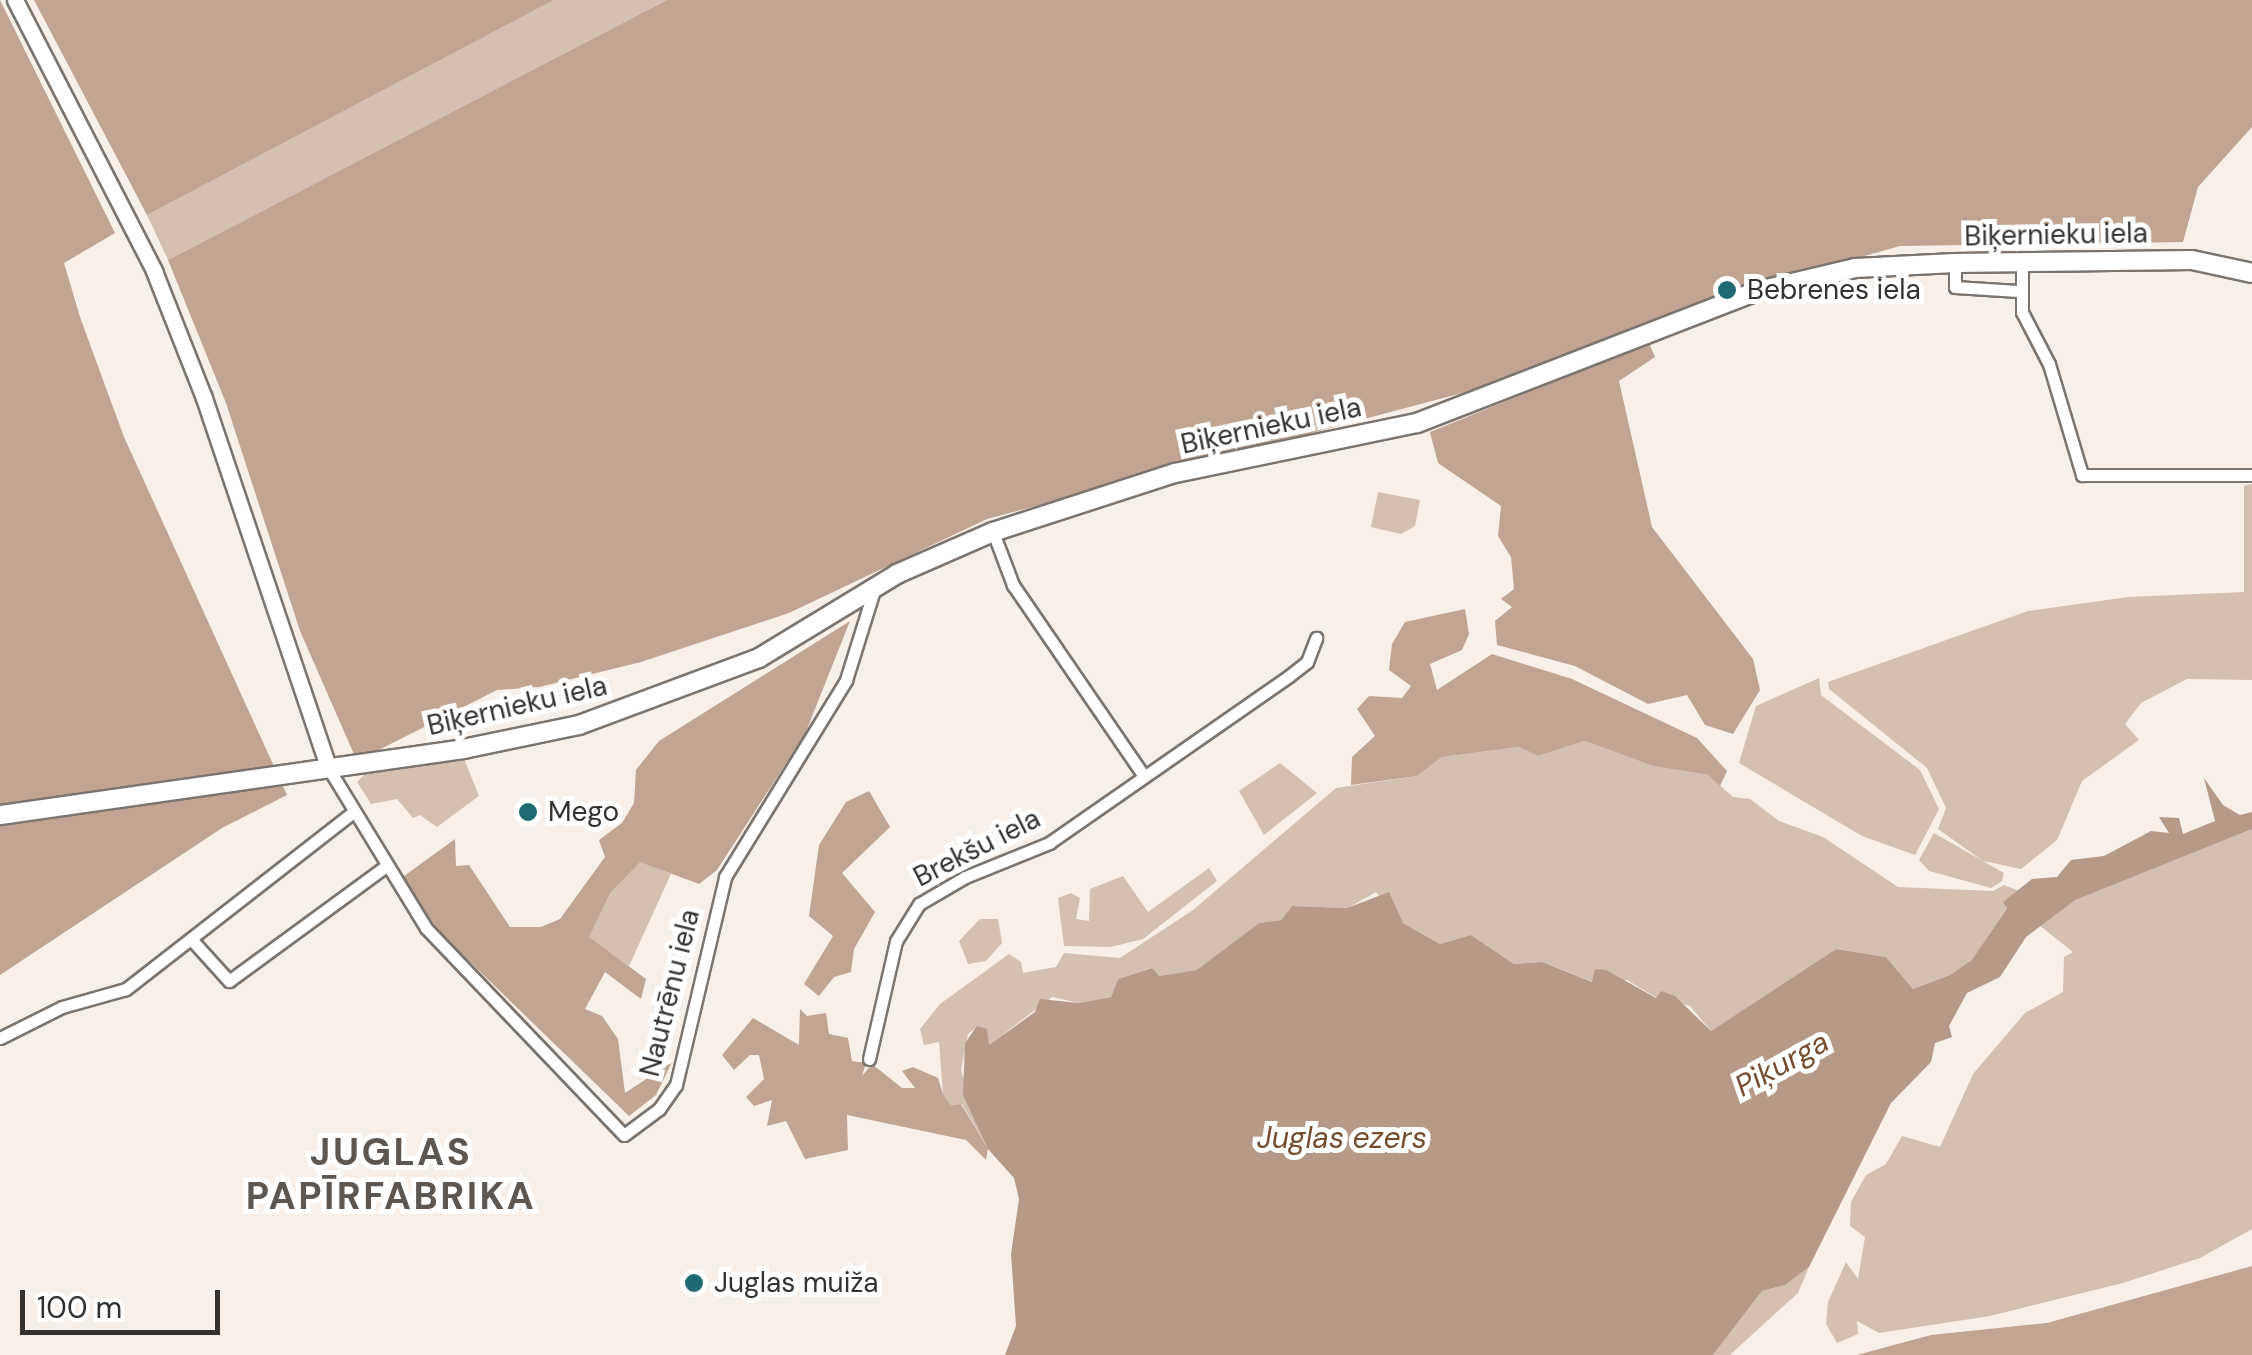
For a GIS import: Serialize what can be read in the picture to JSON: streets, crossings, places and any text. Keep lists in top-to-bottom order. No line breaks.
{"streets":{"main road":["Biķernieku iela"],"street":["Brekšu iela","Nautrēnu iela"]},"crossings":[["Biķernieku iela","Nautrēnu iela"]],"districts":["JUGLAS PAPĪRFABRIKA"],"water":["Piķurga","Juglas ezers"],"places":["Bebrenes iela","Mego","Juglas muiža"],"scale_bar":"100 m"}
